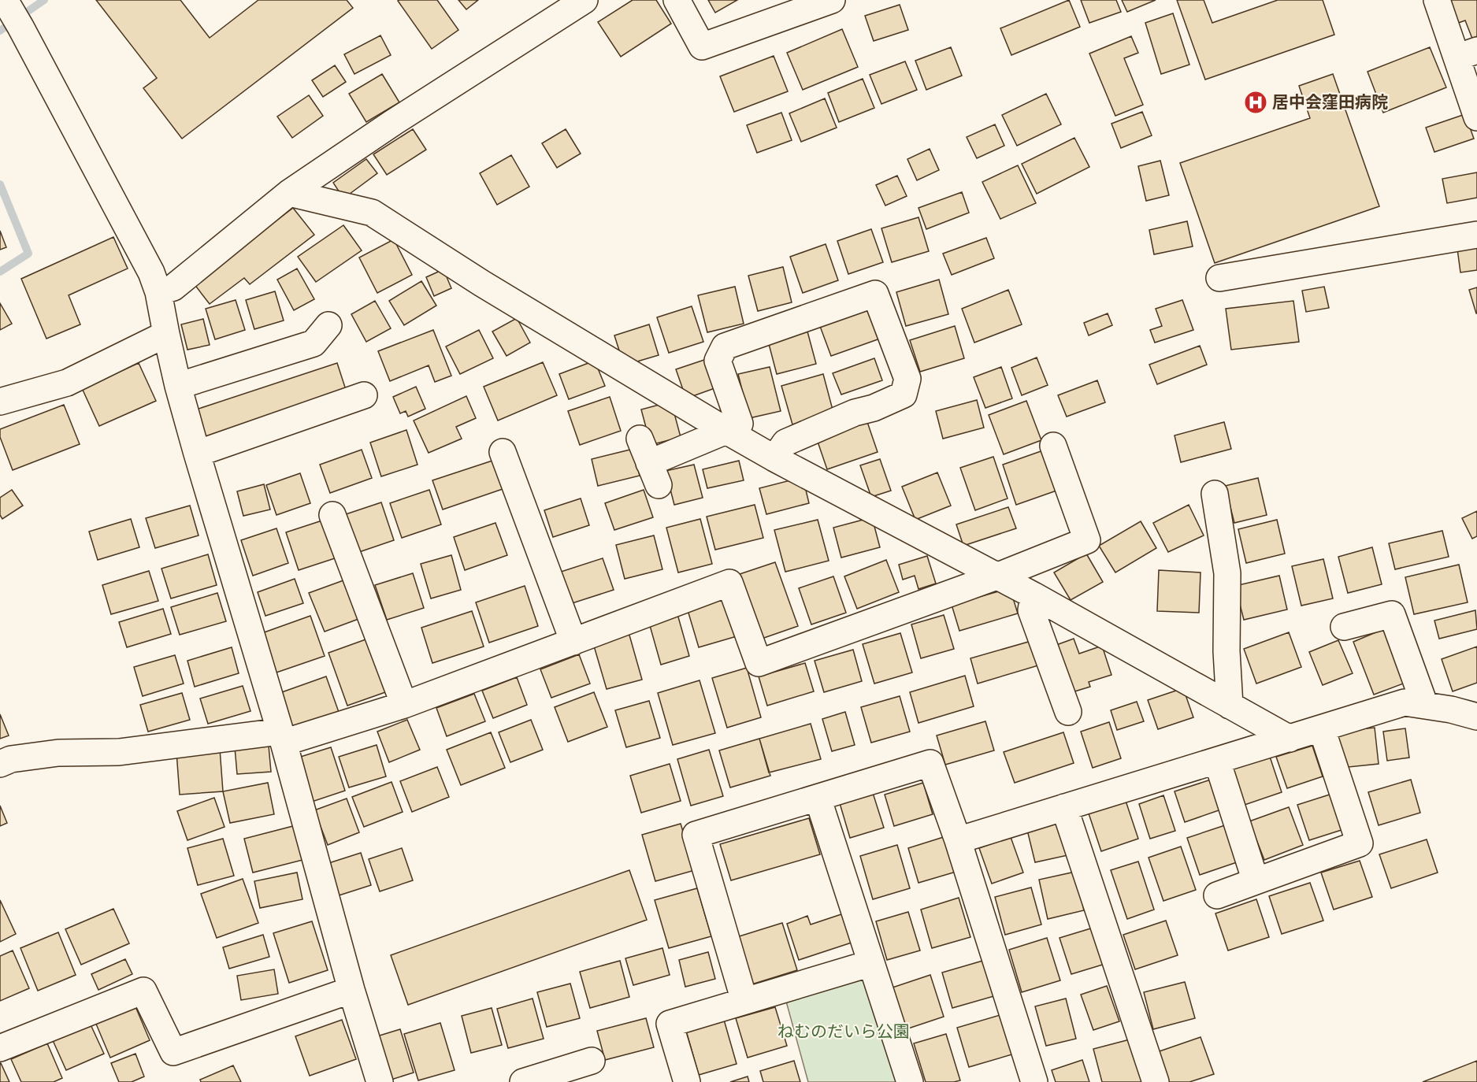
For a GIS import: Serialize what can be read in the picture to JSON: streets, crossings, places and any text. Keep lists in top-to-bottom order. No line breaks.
{"parks":["ねむのだいら公園"],"places":{"hospital":["居中会窪田病院"]}}
